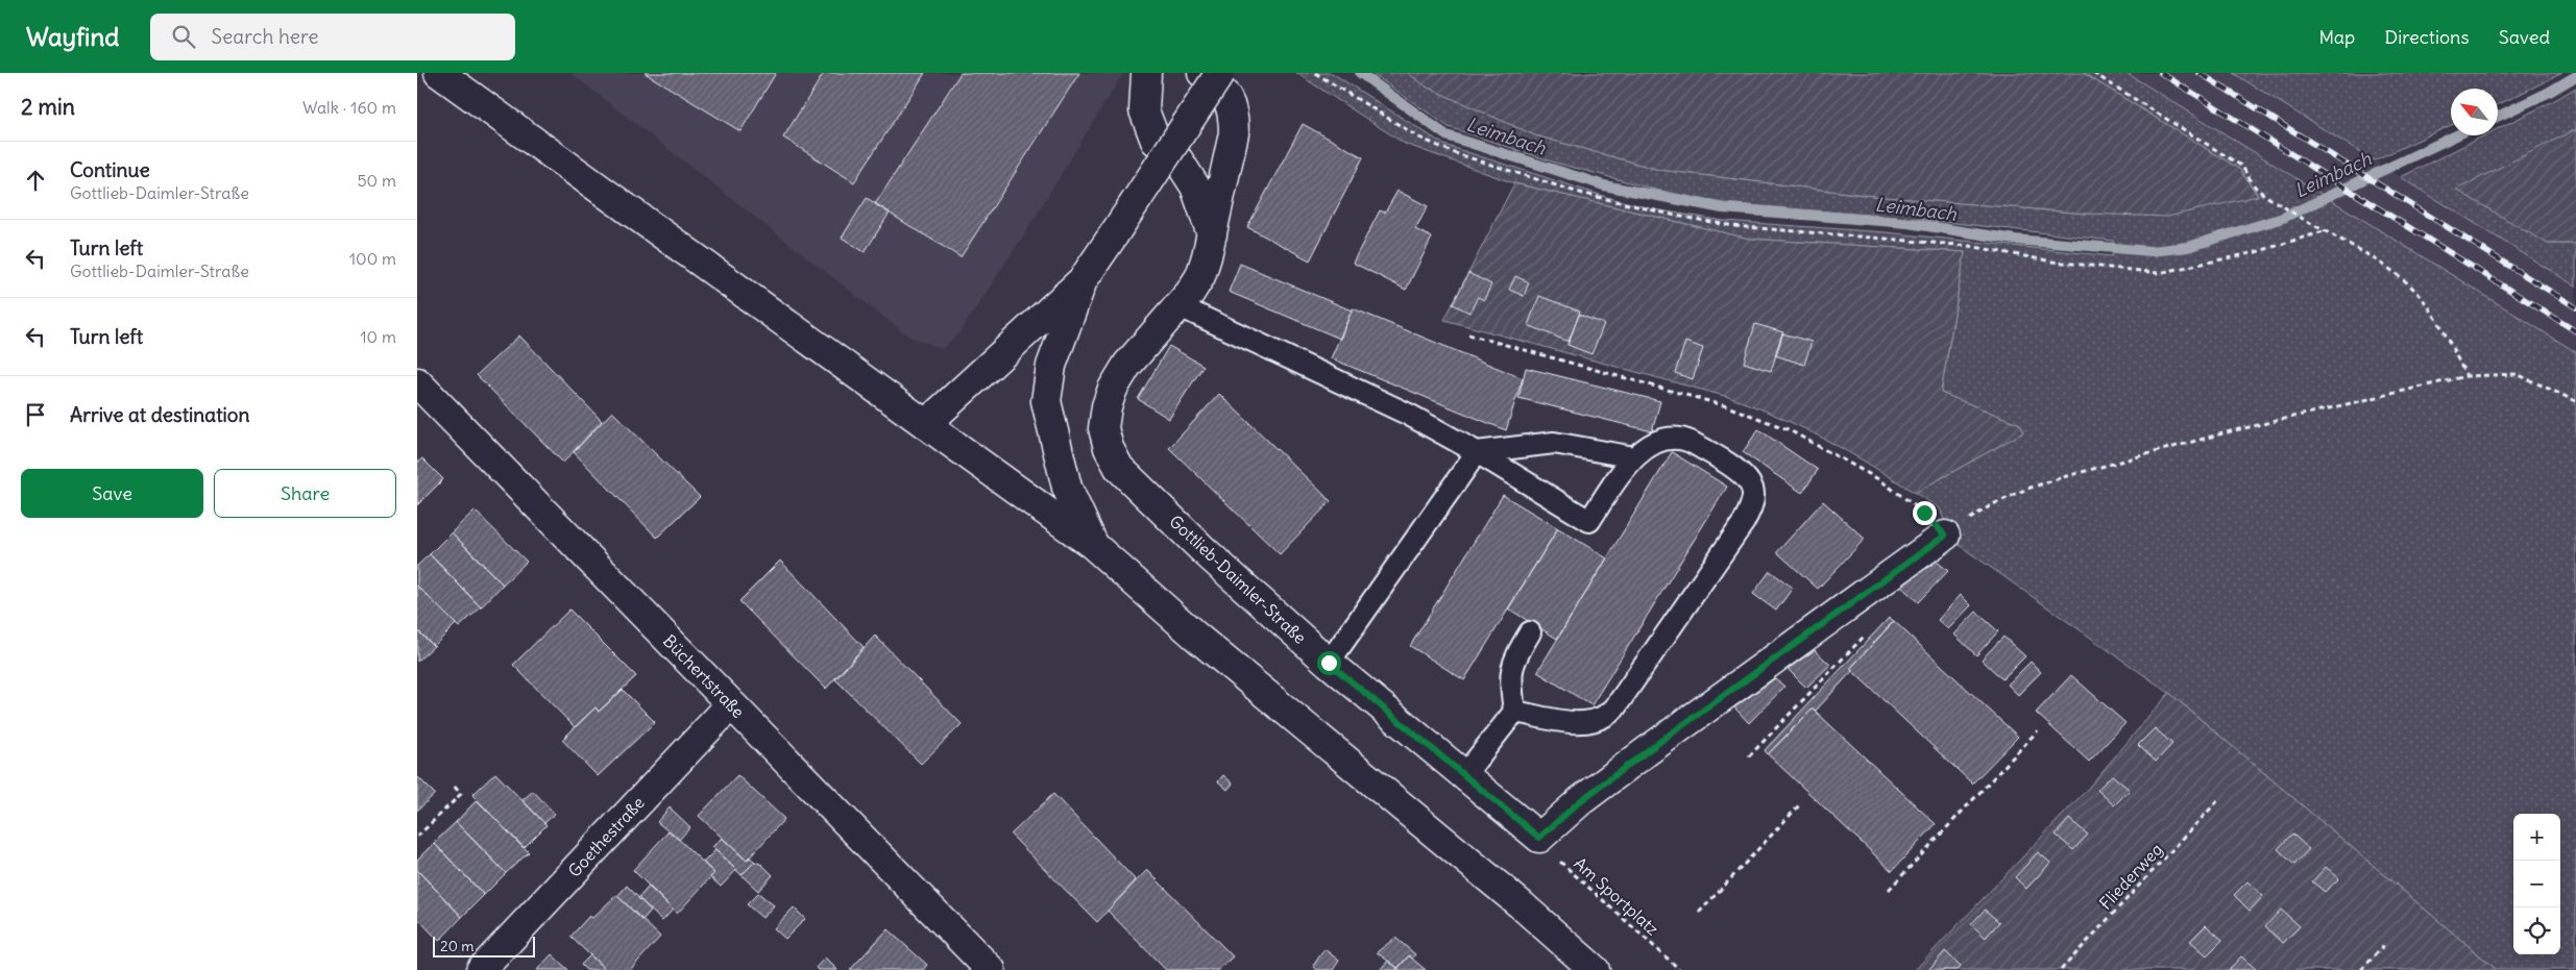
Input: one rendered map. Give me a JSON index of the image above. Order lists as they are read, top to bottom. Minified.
{"streets":{"street":["Gottlieb-Daimler-Straße","Büchertstraße","Goethestraße"],"path":["Fliederweg","Am Sportplatz"]},"crossings":[["Gottlieb-Daimler-Straße","Am Sportplatz"],["Büchertstraße","Goethestraße"]],"water":["Leimbach"],"scale_bar":"20 m","north":"top left","page":{"header":"Wayfind","search":"Search here","nav":["Map","Directions","Saved"],"heading":["2 min","Walk · 160 m"],"list":[["Continue","Gottlieb-Daimler-Straße","50 m"],["Turn left","Gottlieb-Daimler-Straße","100 m"],["Turn left","10 m"],"Arrive at destination"],"buttons":["Save","Share"],"map_buttons":["+","−"],"scale":"20 m"}}
